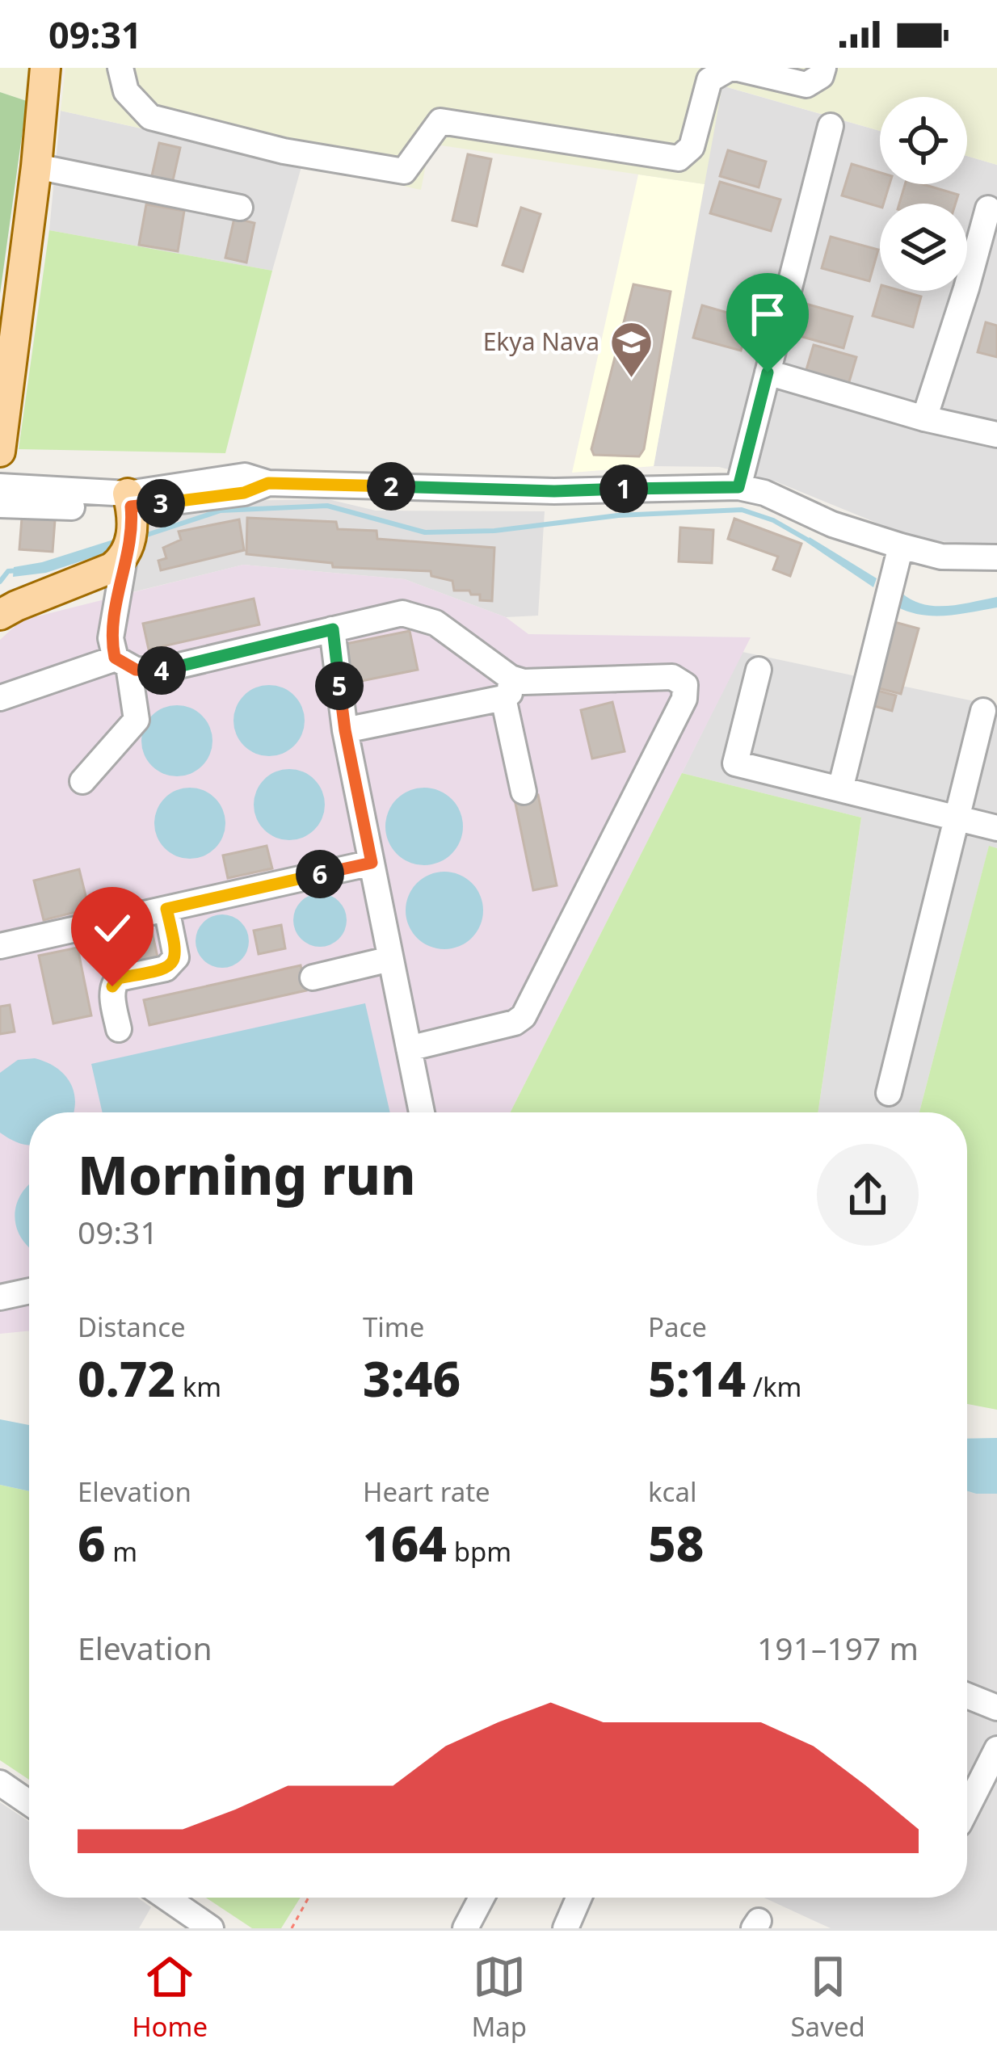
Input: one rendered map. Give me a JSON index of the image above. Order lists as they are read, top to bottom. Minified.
{"places":{"school or university":["Ekya Nava"]},"page":{"status":"09:31","pins":["2","1","3","4","5","6"],"heading":["Morning run","09:31"],"stats":[["Distance","0.72 km"],["Time","3:46"],["Pace","5:14 /km"],["Elevation","6 m"],["Heart rate","164 bpm"],["kcal","58"]],"chart":["Elevation","191–197 m"],"tabs":["Home","Map","Saved"]}}
